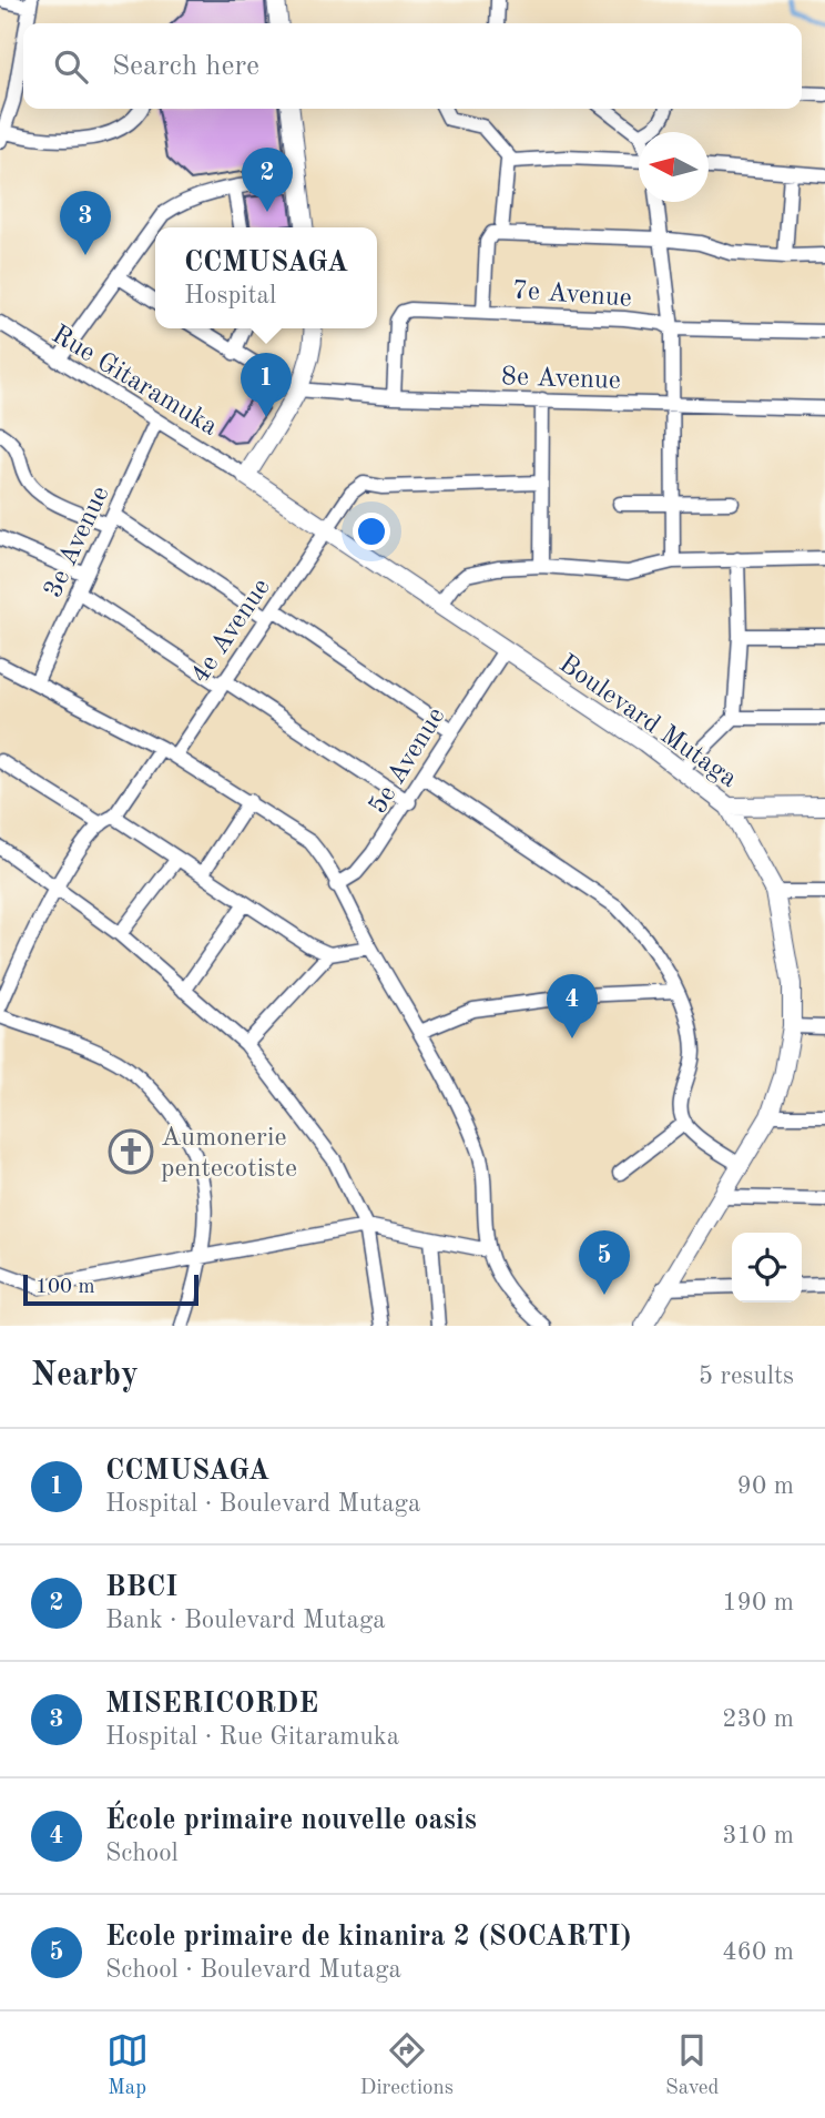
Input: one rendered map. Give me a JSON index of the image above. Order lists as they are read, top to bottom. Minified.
{"streets":{"street":["7e Avenue","8e Avenue","Rue Gitaramuka","3e Avenue","4e Avenue","Boulevard Mutaga","5e Avenue"]},"crossings":[["7e Avenue","8e Avenue"],["Rue Gitaramuka","3e Avenue"],["Rue Gitaramuka","Boulevard Mutaga"],["4e Avenue","Boulevard Mutaga"],["Boulevard Mutaga","5e Avenue"]],"places":{"church":["Aumonerie pentecotiste"]},"scale_bar":"100 m","north":"left","page":{"search":"Search here","pins":["2","3","1","4","5"],"popup":["CCMUSAGA","Hospital"],"scale":"100 m","heading":["Nearby","5 results"],"list":[{"mark":"1","name":"CCMUSAGA","note":"Hospital · Boulevard Mutaga","value":"90 m"},{"mark":"2","name":"BBCI","note":"Bank · Boulevard Mutaga","value":"190 m"},{"mark":"3","name":"MISERICORDE","note":"Hospital · Rue Gitaramuka","value":"230 m"},{"mark":"4","name":"École primaire nouvelle oasis","note":"School","value":"310 m"},{"mark":"5","name":"Ecole primaire de kinanira 2 (SOCARTI)","note":"School · Boulevard Mutaga","value":"460 m"}],"nav":["Map","Directions","Saved"]}}
